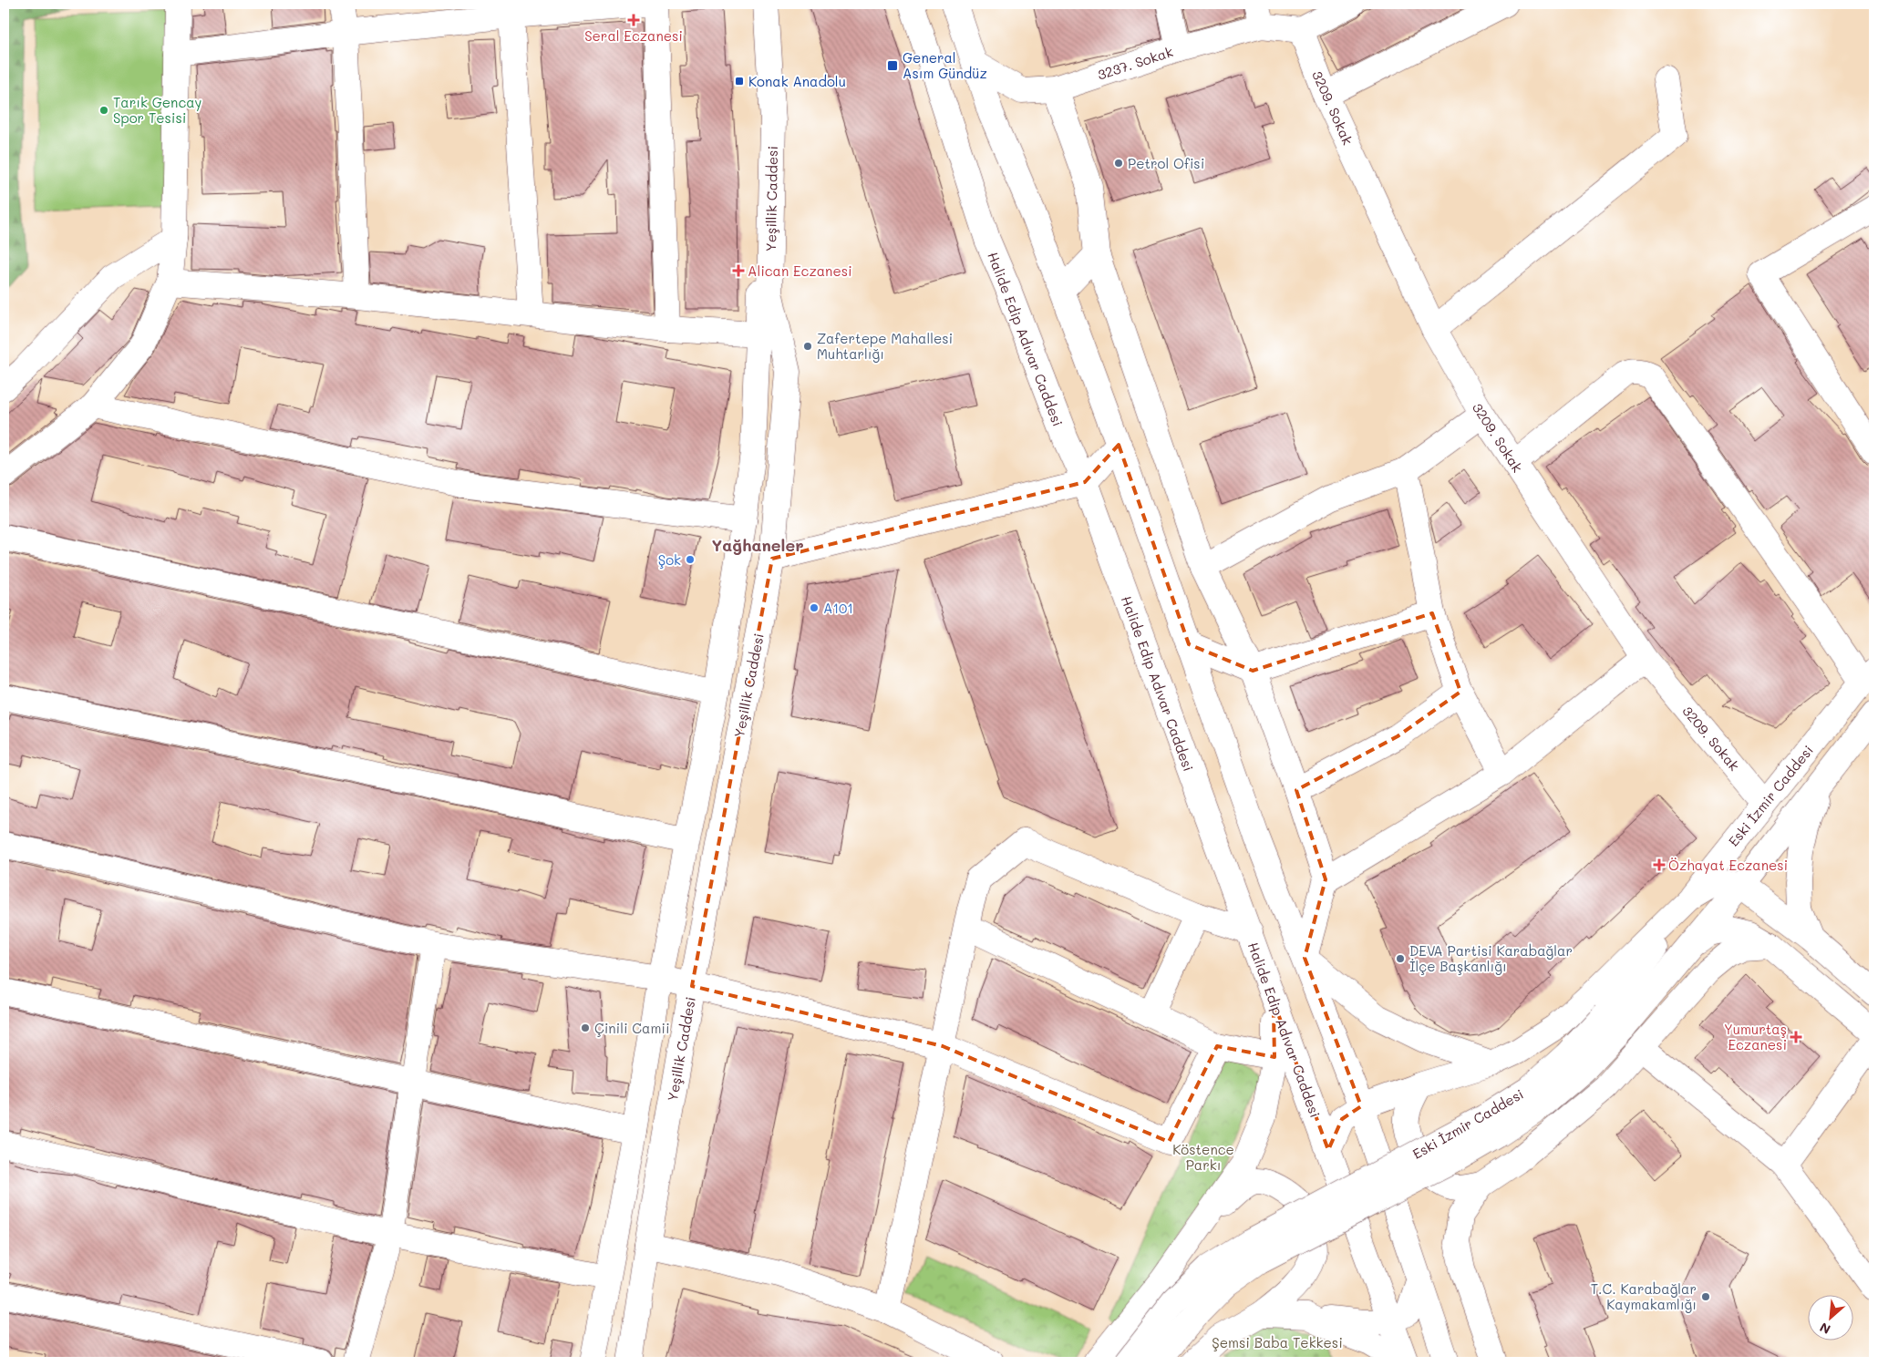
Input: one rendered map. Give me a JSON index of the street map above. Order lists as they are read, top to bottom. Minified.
{"streets":{"street":["3237. Sokak","3209. Sokak","Yeşillik Caddesi","Halide Edip Adıvar Caddesi","Eski İzmir Caddesi"]},"crossings":[["3237. Sokak","3209. Sokak"],["3209. Sokak","Eski İzmir Caddesi"]],"districts":["Yağhaneler"],"parks":["Köstence Parkı","Şemsi Baba Tekkesi"],"places":{"health":["Seral Eczanesi","Alican Eczanesi","Özhayat Eczanesi","Yumurtaş Eczanesi"],"transit":["General Asım Gündüz","Konak Anadolu"],"other":["Tarık Gencay Spor Tesisi","Petrol Ofisi","Zafertepe Mahallesi Muhtarlığı","Şok","A101","DEVA Partisi Karabağlar İlçe Başkanlığı","Çinili Camii","T.C. Karabağlar Kaymakamlığı"]},"north":"bottom left"}
